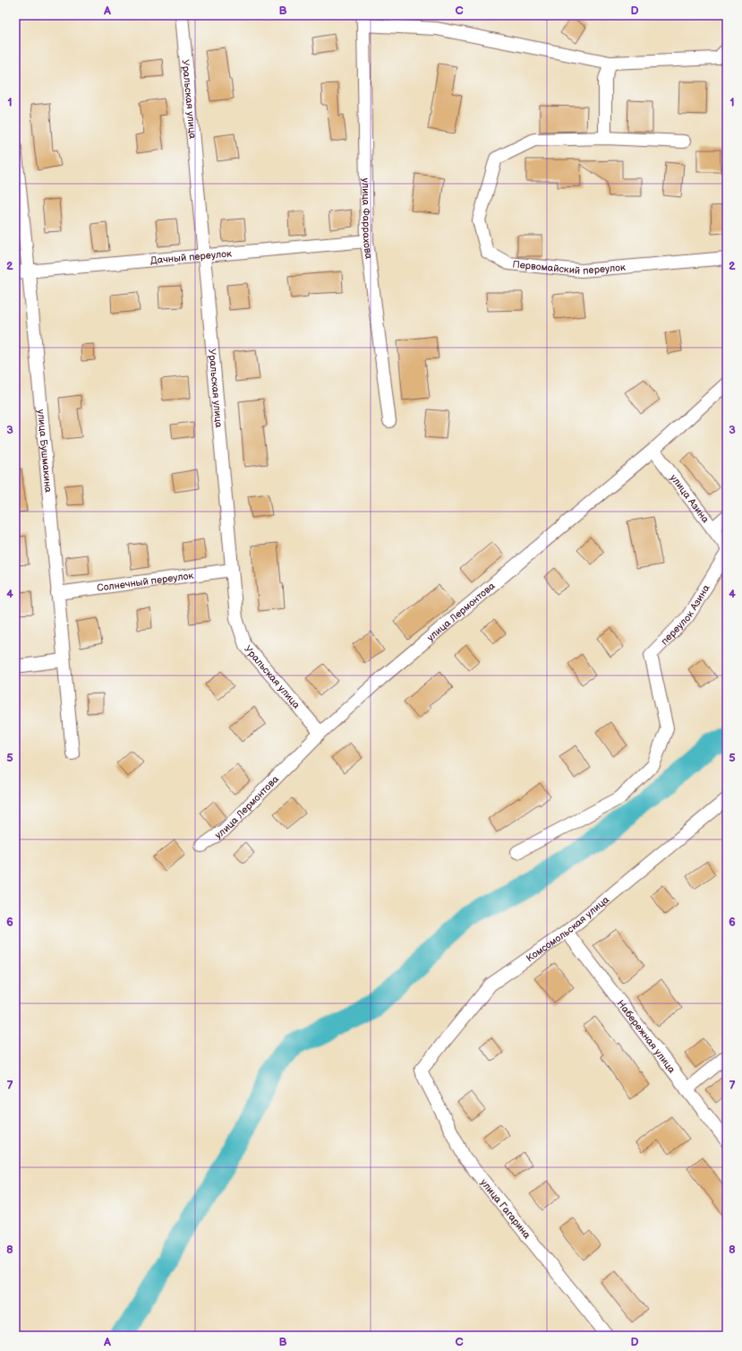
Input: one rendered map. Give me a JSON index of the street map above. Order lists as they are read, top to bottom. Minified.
{"streets":{"street":["Уральская улица","улица Фаррахова","Дачный переулок","Первомайский переулок","улица Бушмакина","улица Азина","Солнечный переулок","улица Лермонтова","переулок Азина","Комсомольская улица","Набережная улица","улица Гагарина"]},"crossings":[["Уральская улица","Дачный переулок"],["Уральская улица","Солнечный переулок"],["Уральская улица","улица Лермонтова"],["улица Фаррахова","Дачный переулок"],["Дачный переулок","улица Бушмакина"],["улица Бушмакина","Солнечный переулок"],["улица Азина","улица Лермонтова"],["Комсомольская улица","Набережная улица"],["Комсомольская улица","улица Гагарина"]],"grid":{"columns":["A","B","C","D"],"rows":["1","2","3","4","5","6","7","8"]}}
